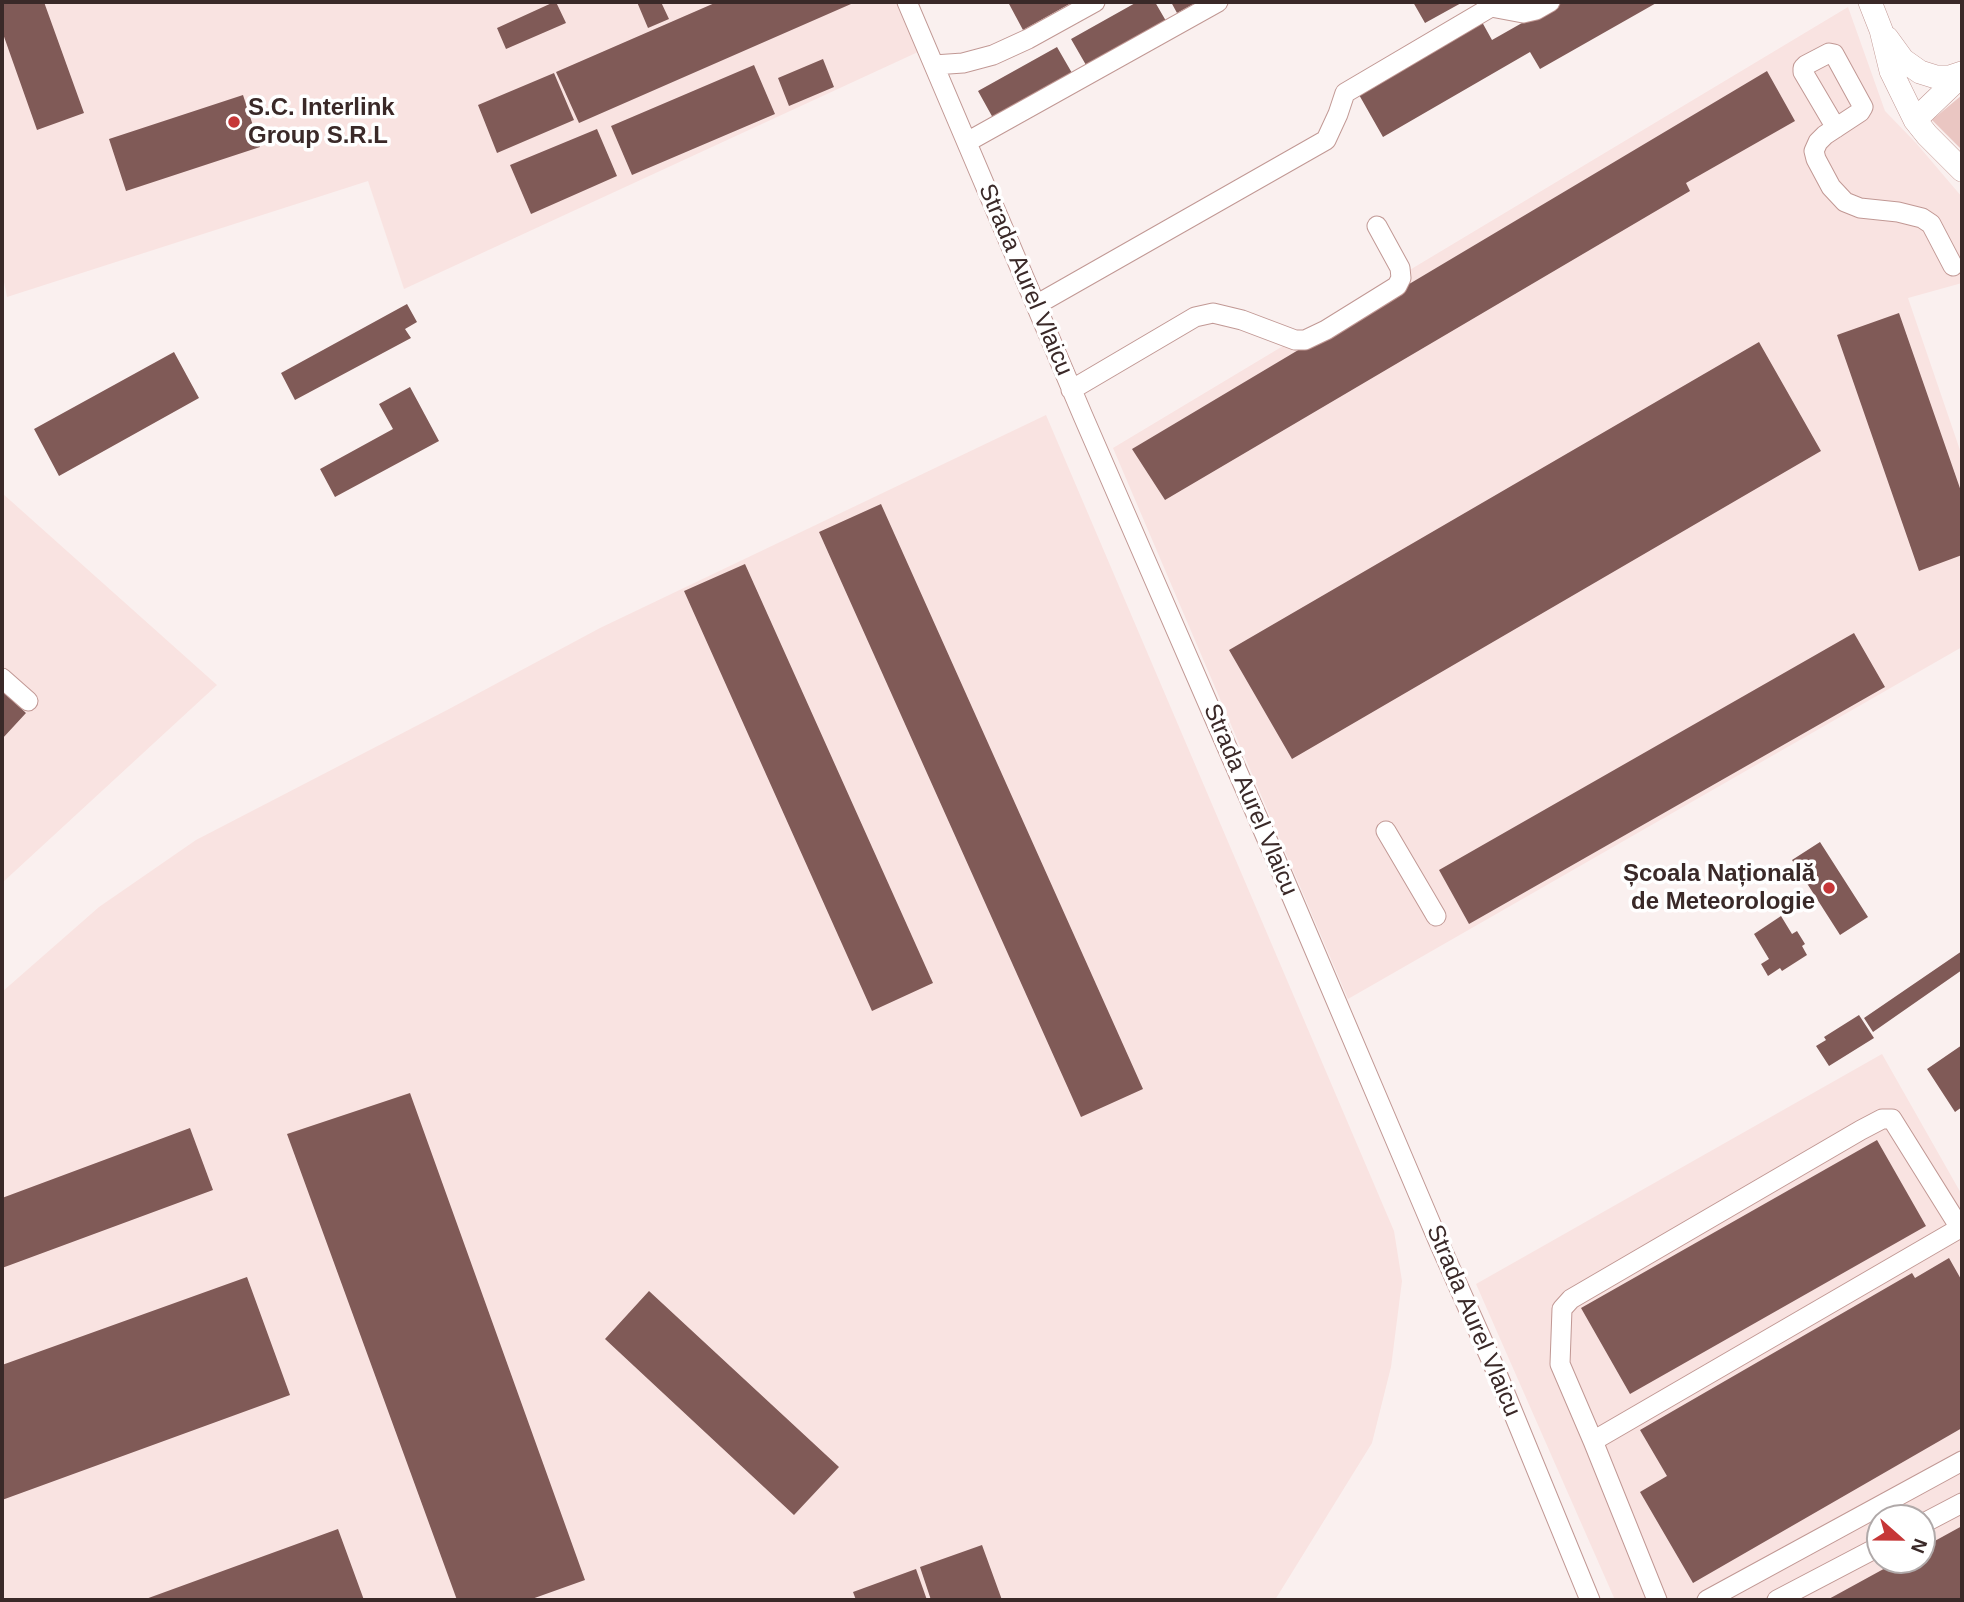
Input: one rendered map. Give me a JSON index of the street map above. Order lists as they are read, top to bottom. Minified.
{"streets":{"street":["Strada Aurel Vlaicu"]},"places":["S.C. Interlink Group S.R.L","Școala Națională de Meteorologie"],"north":"right"}
